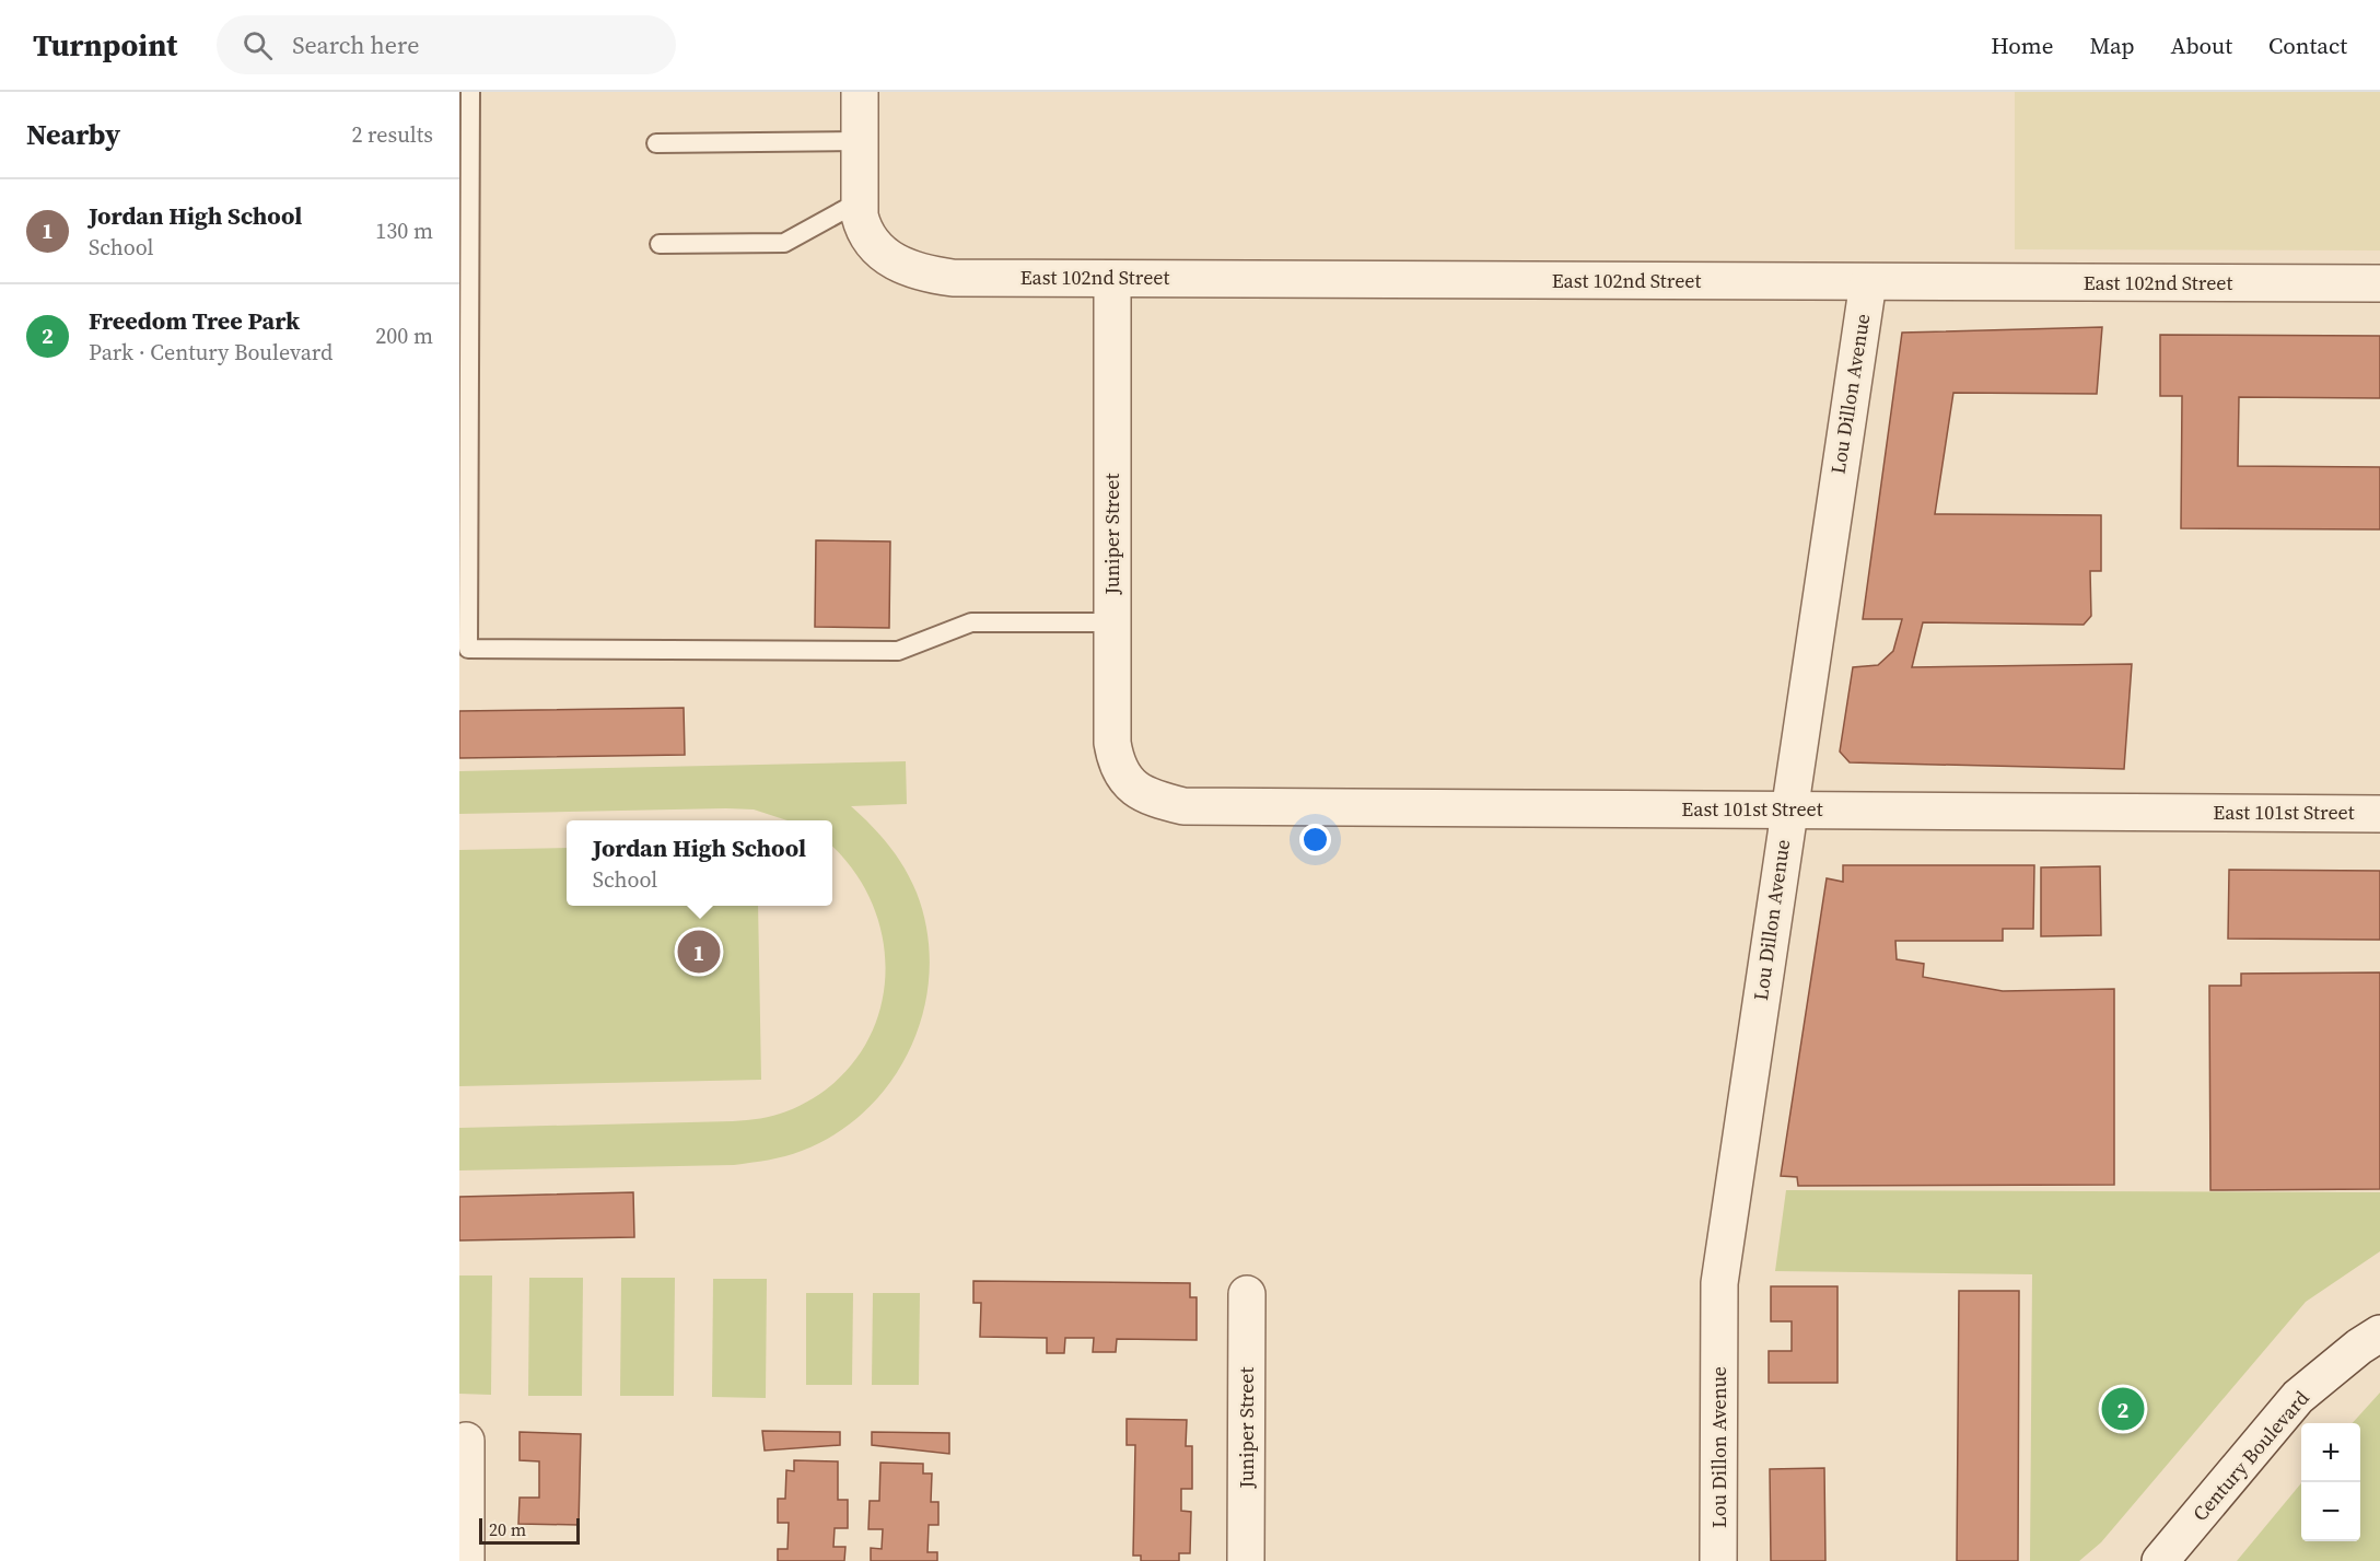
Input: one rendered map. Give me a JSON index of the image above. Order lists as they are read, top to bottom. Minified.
{"streets":{"street":["East 102nd Street","Lou Dillon Avenue","Juniper Street","East 101st Street","Century Boulevard"]},"crossings":[["East 102nd Street","Lou Dillon Avenue"],["East 102nd Street","Juniper Street"],["Lou Dillon Avenue","East 101st Street"],["Juniper Street","East 101st Street"]],"scale_bar":"20 m","page":{"header":"Turnpoint","search":"Search here","nav":["Home","Map","About","Contact"],"heading":["Nearby","2 results"],"list":[{"mark":"1","name":"Jordan High School","note":"School","value":"130 m"},{"mark":"2","name":"Freedom Tree Park","note":"Park · Century Boulevard","value":"200 m"}],"popup":["Jordan High School","School"],"pins":["1","2"],"map_buttons":["+","−"],"scale":"20 m"}}
